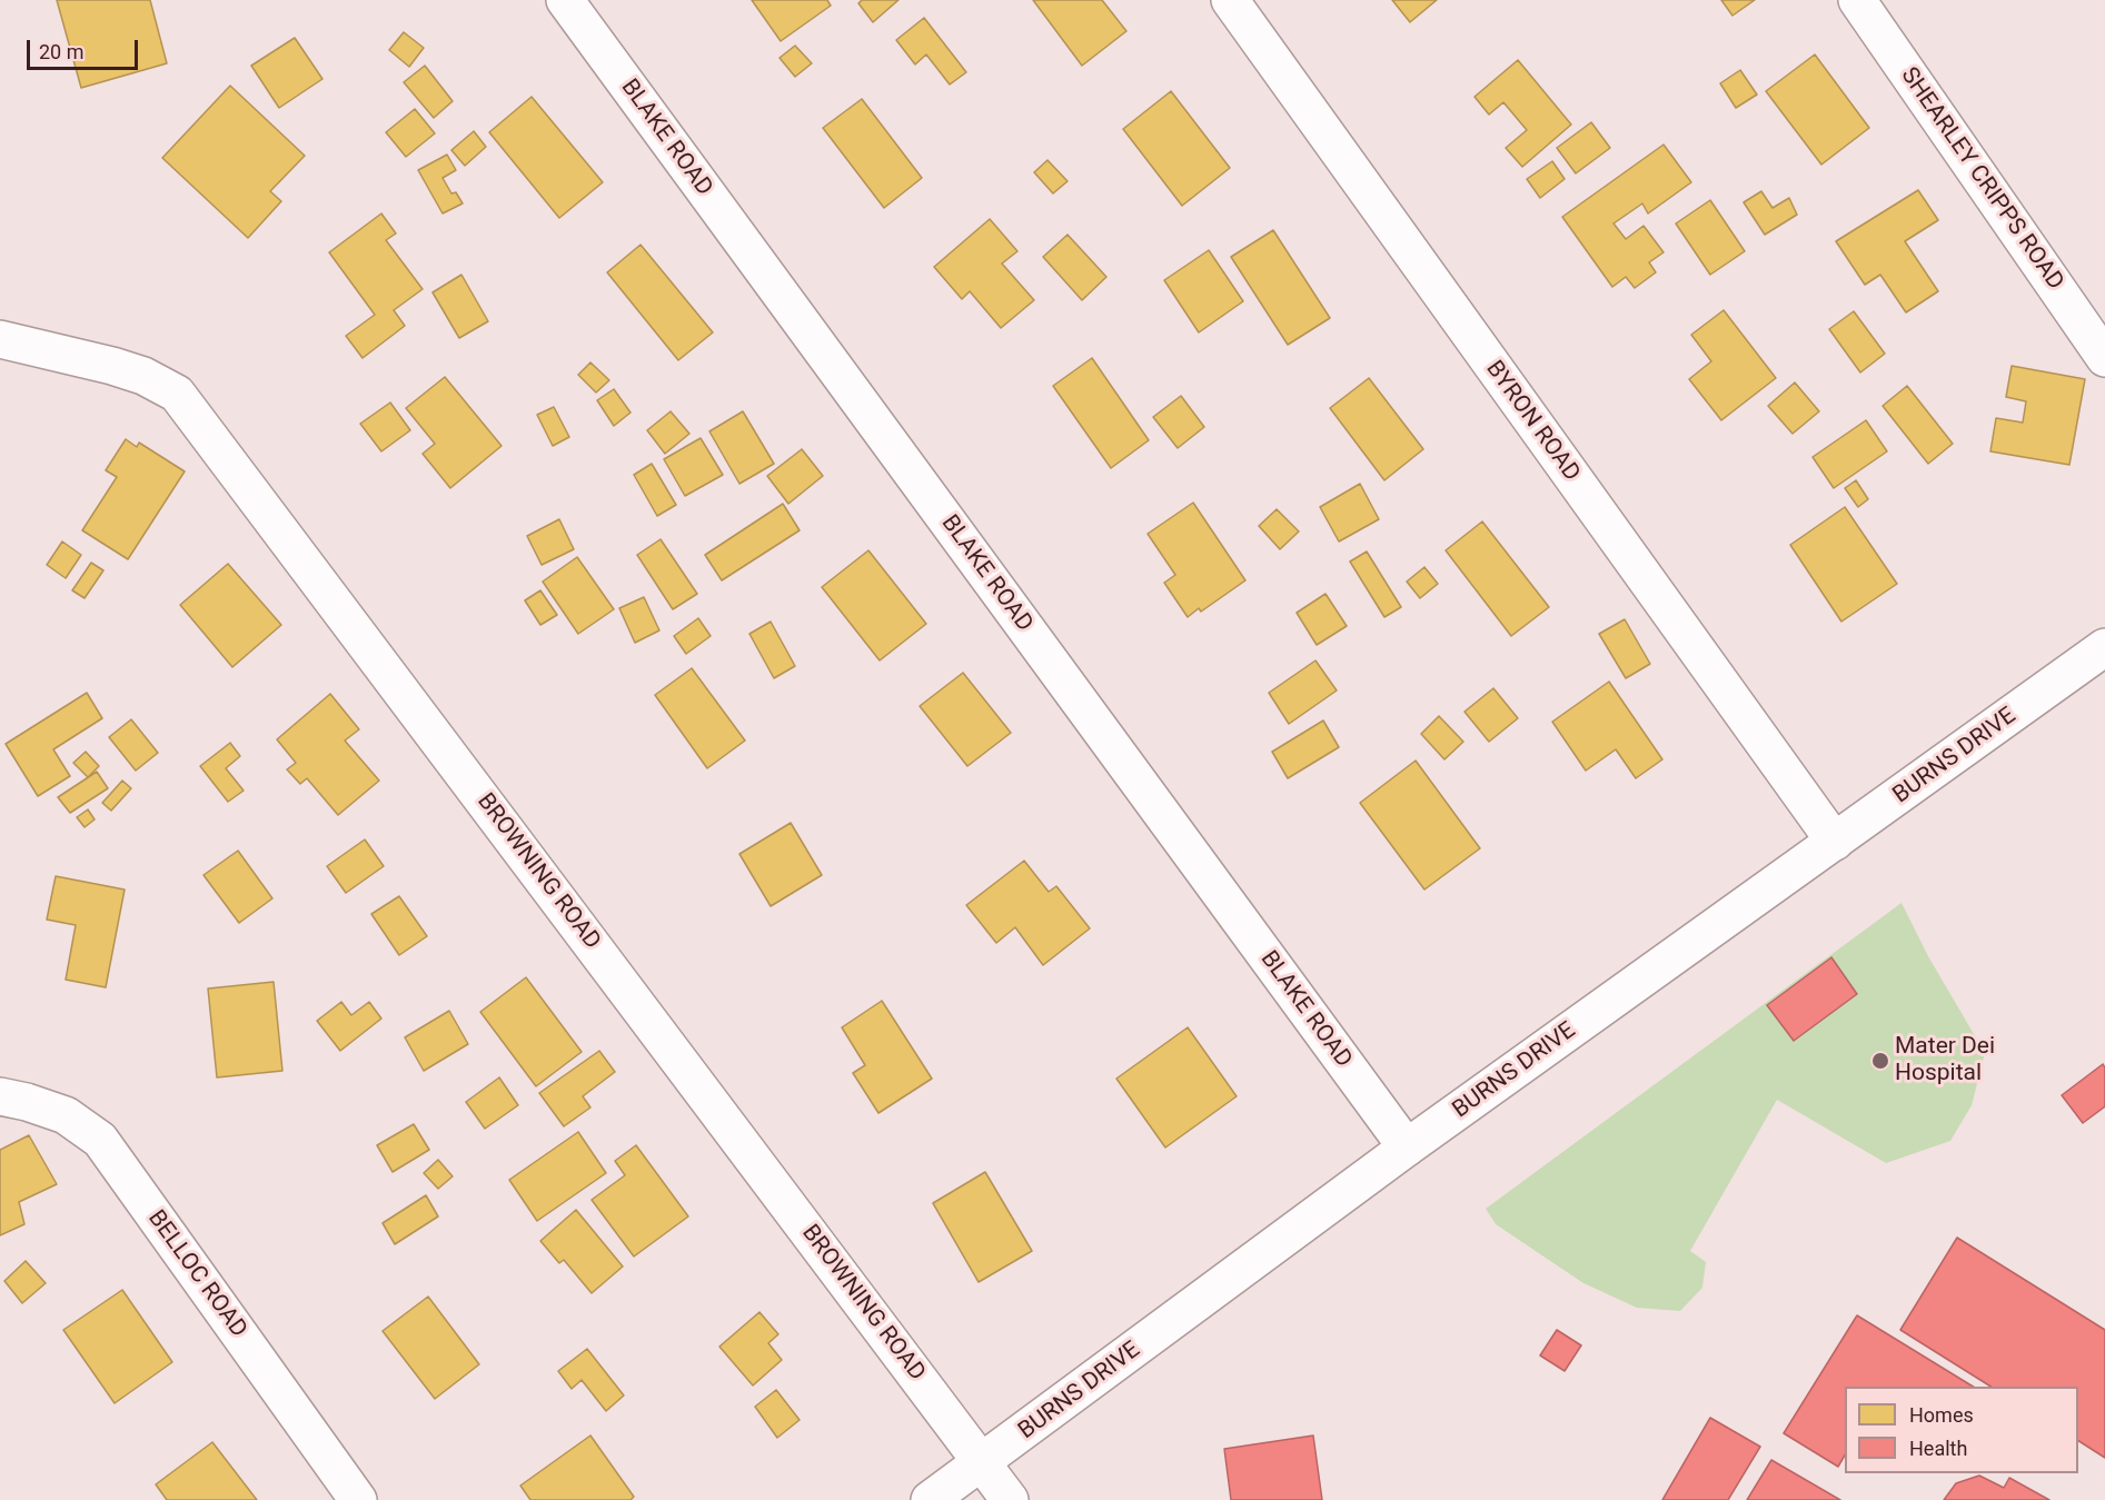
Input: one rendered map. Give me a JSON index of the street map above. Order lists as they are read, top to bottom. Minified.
{"streets":{"street":["BLAKE ROAD","SHEARLEY CRIPPS ROAD","BYRON ROAD","BURNS DRIVE","BROWNING ROAD","BELLOC ROAD"]},"crossings":[["BLAKE ROAD","BURNS DRIVE"],["BYRON ROAD","BURNS DRIVE"],["BURNS DRIVE","BROWNING ROAD"]],"places":["Mater Dei Hospital"],"legend":["Homes","Health"],"scale_bar":"20 m"}
